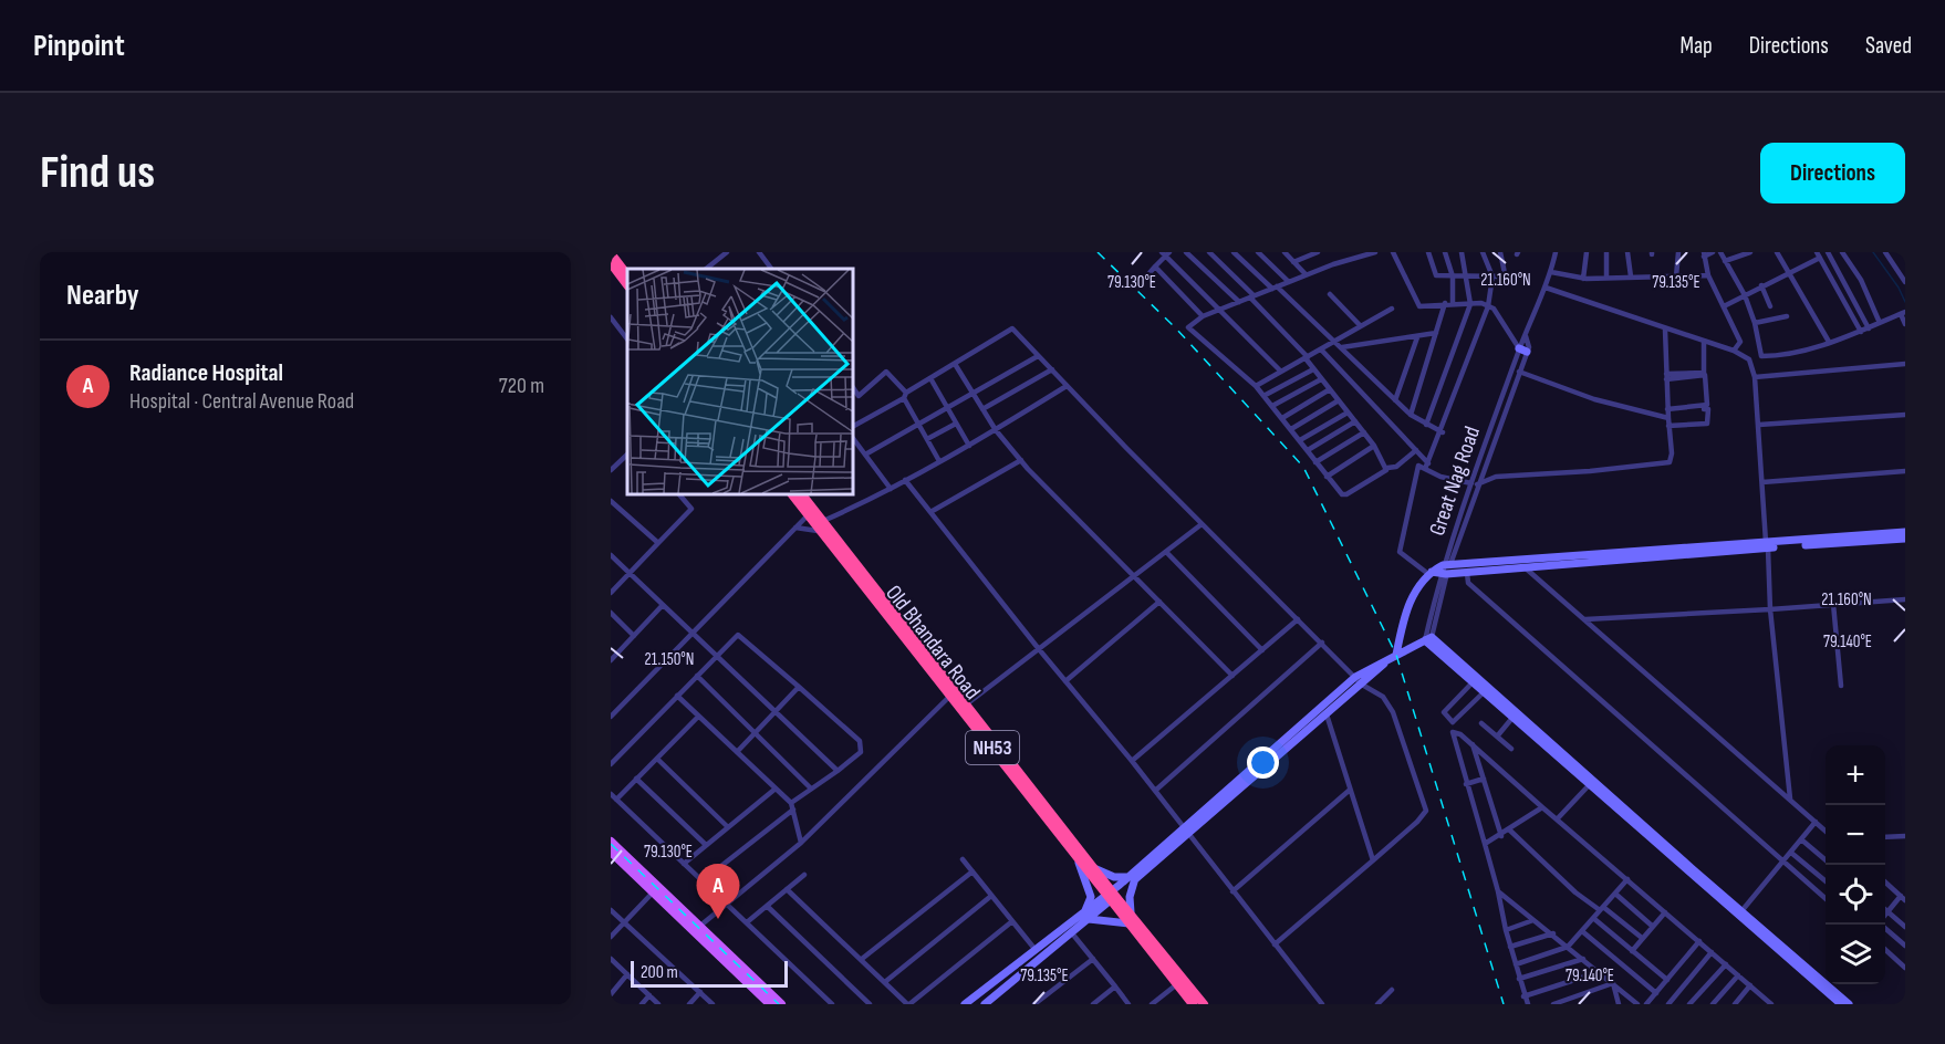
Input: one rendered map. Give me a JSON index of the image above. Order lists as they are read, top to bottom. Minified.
{"streets":{"highway":["Old Bhandara Road","NH53"],"street":["Great Nag Road"]},"crossings":[["Old Bhandara Road","NH53"]],"scale_bar":"200 m","page":{"header":"Pinpoint","nav":["Map","Directions","Saved"],"buttons":"Directions","title":"Find us","heading":"Nearby","list":[{"mark":"A","name":"Radiance Hospital","note":"Hospital · Central Avenue Road","value":"720 m"}],"map_buttons":["+","−"],"pins":"A","scale":"200 m"},"coordinates":["21.160°N","79.130°E","79.135°E","79.140°E","21.150°N"]}
